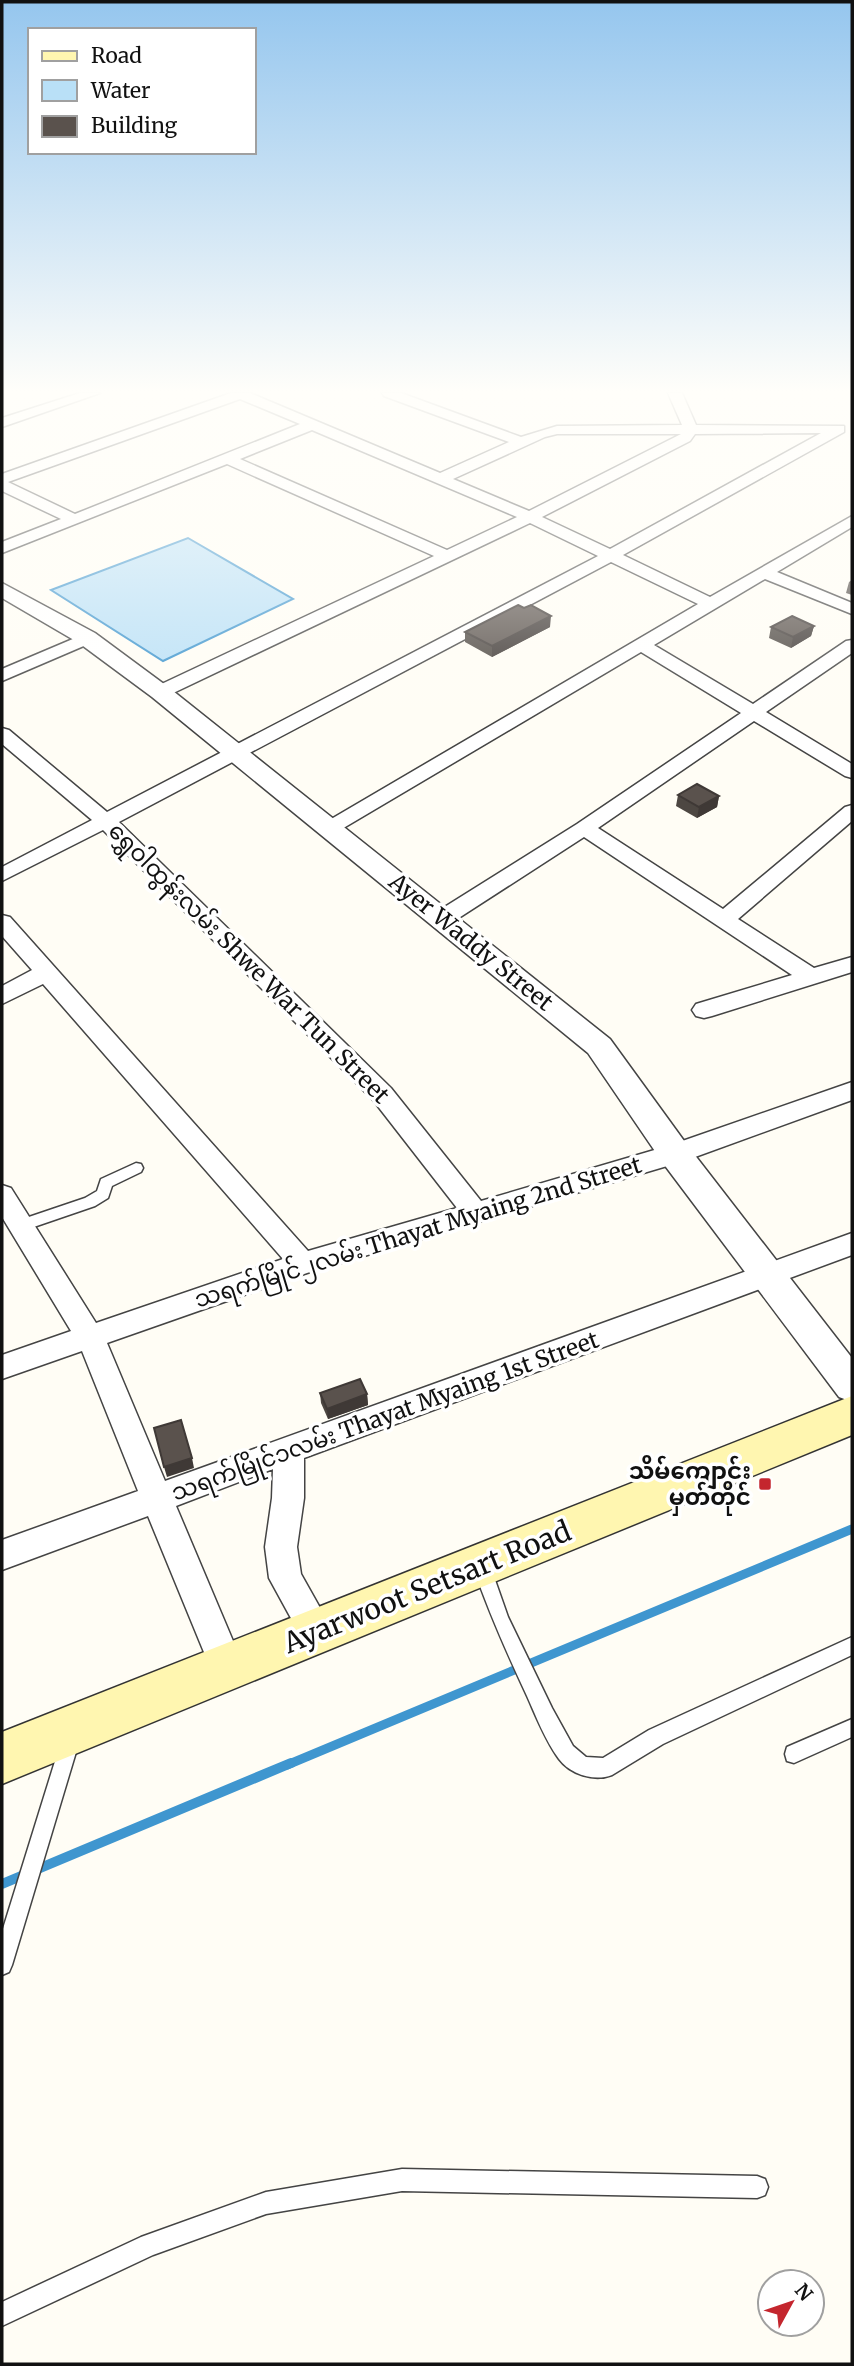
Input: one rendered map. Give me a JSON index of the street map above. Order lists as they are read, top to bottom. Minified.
{"streets":{"main road":["Ayarwoot Setsart Road"],"street":["Ayer Waddy Street","ရွှေဝါထွန်းလမ်း Shwe War Tun Street","သရက်မြိုင်၂လမ်း Thayat Myaing 2nd Street","သရက်မြိုင်၁လမ်း Thayat Myaing 1st Street"]},"crossings":[["Ayer Waddy Street","သရက်မြိုင်၂လမ်း Thayat Myaing 2nd Street"],["Ayer Waddy Street","သရက်မြိုင်၁လမ်း Thayat Myaing 1st Street"],["ရွှေဝါထွန်းလမ်း Shwe War Tun Street","သရက်မြိုင်၂လမ်း Thayat Myaing 2nd Street"]],"places":{"transit":["သိမ်ကျောင်း မှတ်တိုင်"]},"legend":["Road","Water","Building"],"north":"top right"}
